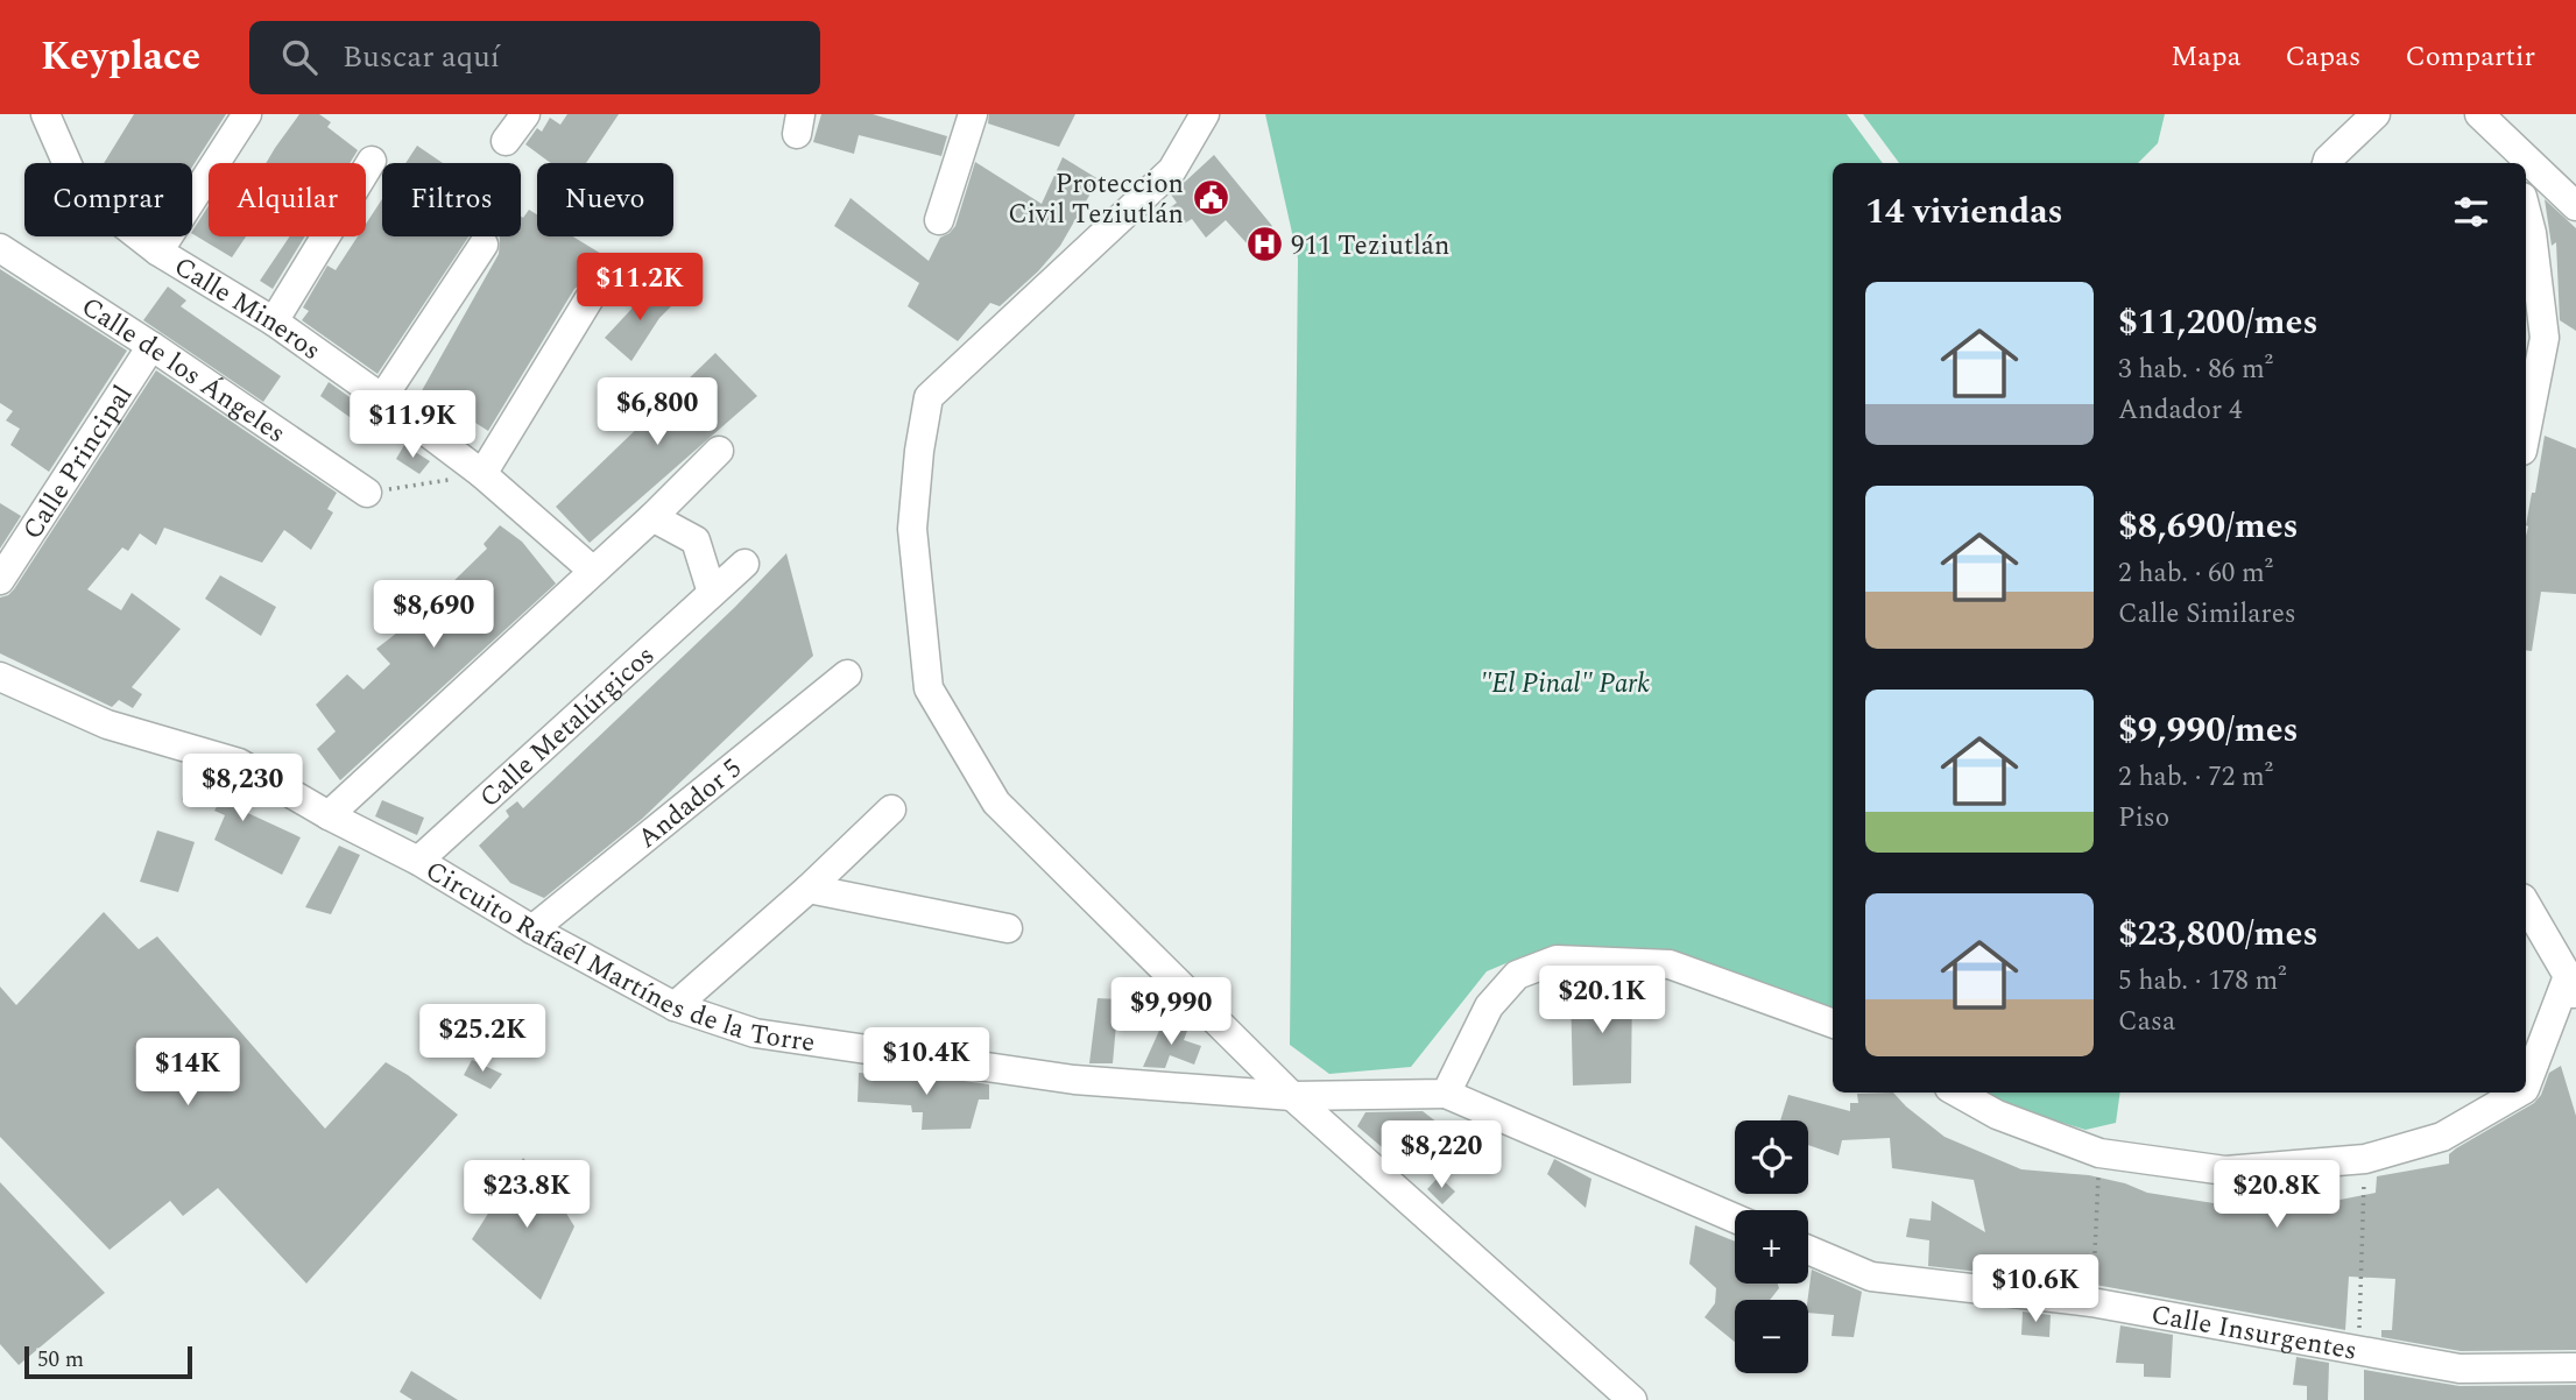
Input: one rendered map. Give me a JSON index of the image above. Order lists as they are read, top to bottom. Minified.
{"streets":{"street":["Calle Mineros","Calle de los Ángeles","Calle Principal","Calle Metalúrgicos","Andador 5","Circuito Rafaél Martínes de la Torre","Calle Insurgentes"]},"crossings":[["Calle de los Ángeles","Calle Principal"],["Calle Metalúrgicos","Circuito Rafaél Martínes de la Torre"],["Andador 5","Circuito Rafaél Martínes de la Torre"]],"parks":["\"El Pinal\" Park"],"places":{"public building":["Proteccion Civil Teziutlán"],"hospital":["911 Teziutlán"]},"scale_bar":"50 m","page":{"header":"Keyplace","search":"Buscar aquí","nav":["Mapa","Capas","Compartir"],"chip":["Comprar","Alquilar","Filtros","Nuevo"],"heading":"14 viviendas","price":["$11.2K","$6,800","$11.9K","$8,690","$8,230","$20.1K","$9,990","$25.2K","$10.4K","$14K","$8,220","$23.8K","$20.8K","$10.6K"],"list":[{"name":"$11,200/mes","note":"3 hab. · 86 m² · Andador 4"},{"name":"$8,690/mes","note":"2 hab. · 60 m² · Calle Similares"},{"name":"$9,990/mes","note":"2 hab. · 72 m² · Piso"},{"name":"$23,800/mes","note":"5 hab. · 178 m² · Casa"}],"map_buttons":["+","−"],"scale":"50 m"}}
